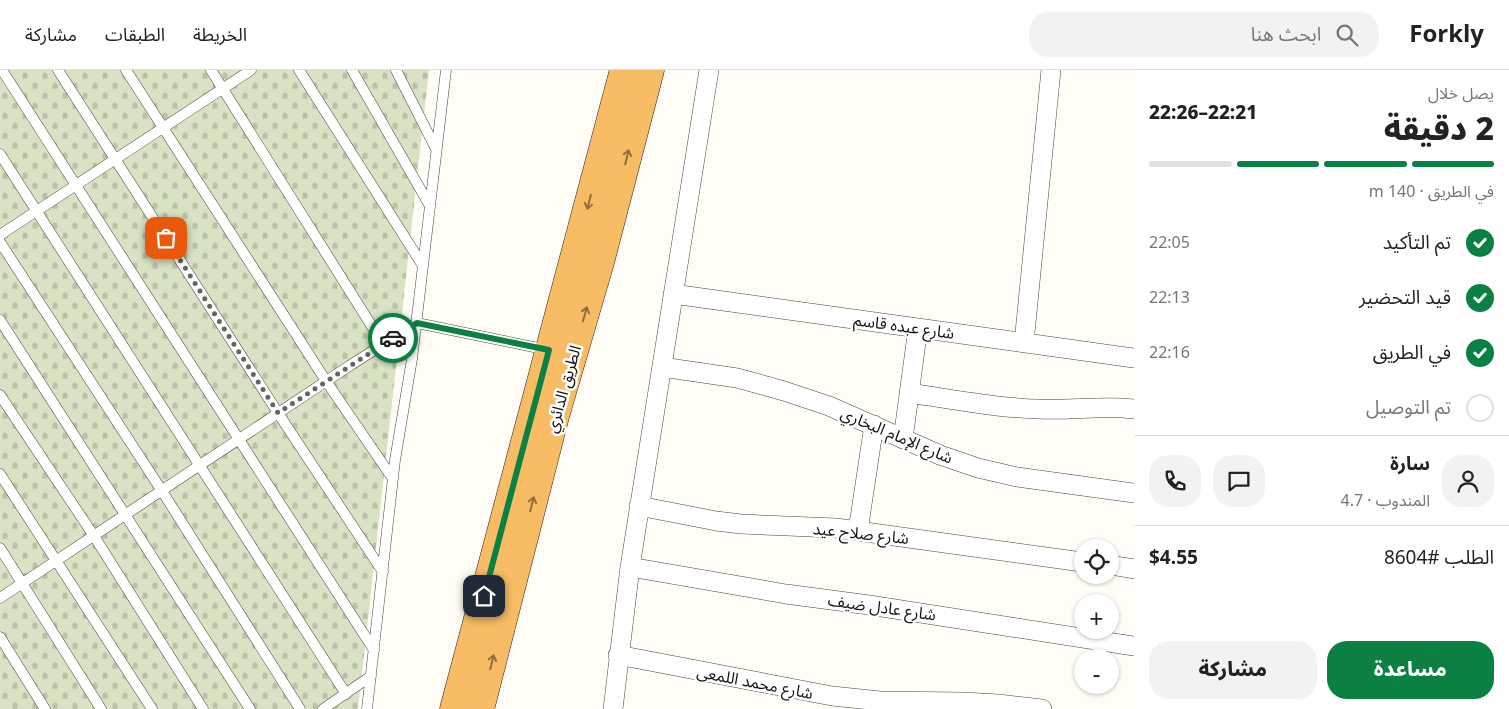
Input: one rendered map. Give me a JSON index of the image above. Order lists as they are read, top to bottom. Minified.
{"streets":{"highway":["الطريق الدائري"],"street":["شارع عبده قاسم","شارع الإمام البخاري","شارع صلاح عيد","شارع عادل ضيف","شارع محمد اللمعى"]},"page":{"header":"Forkly","search":"ابحث هنا","nav":["الخريطة","الطبقات","مشاركة"],"heading":["2 دقيقة","يصل خلال","22:21–22:26"],"panel":["سارة","المندوب · 4.7","الطلب #8604","$4.55"],"bar":"في الطريق · 140 m","list":[["تم التأكيد","22:05"],["قيد التحضير","22:13"],["في الطريق","22:16"],"تم التوصيل"],"map_buttons":["+","−"],"buttons":["مساعدة","مشاركة"]}}
